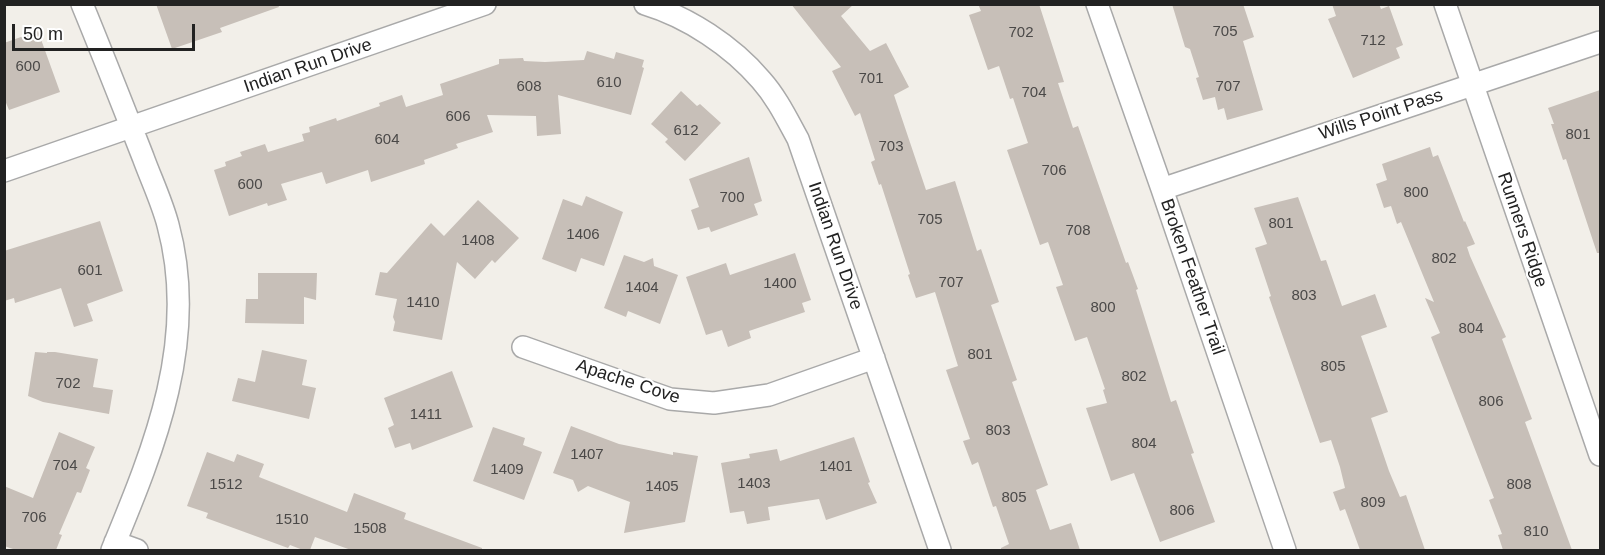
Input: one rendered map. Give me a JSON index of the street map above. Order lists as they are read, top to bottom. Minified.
{"streets":{"street":["Indian Run Drive","Wills Point Pass","Runners Ridge","Broken Feather Trail","Apache Cove"]},"crossings":[["Indian Run Drive","Apache Cove"],["Wills Point Pass","Runners Ridge"],["Wills Point Pass","Broken Feather Trail"]],"house_numbers":["705","702","712","600","701","610","608","707","704","606","612","801","604","703","706","600","800","700","705","801","708","1406","1408","802","601","707","1400","1404","803","1410","800","804","801","805","802","702","806","1411","803","804","1407","704","1401","1409","1403","1512","808","1405","805","809","806","706","1510","1508","810"],"scale_bar":"50 m"}
